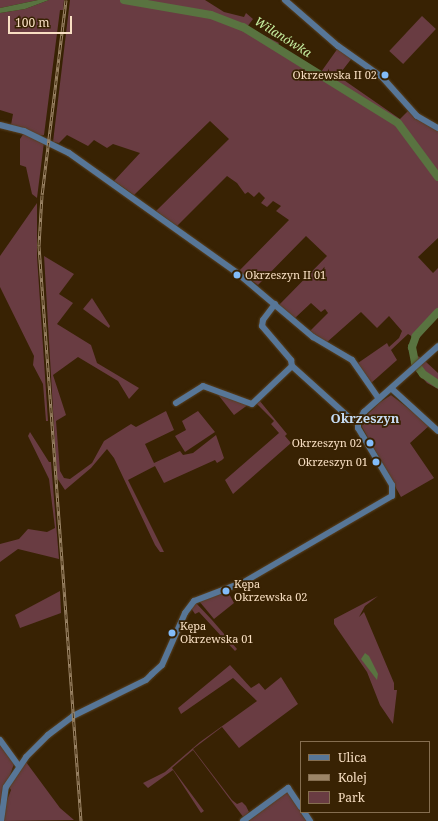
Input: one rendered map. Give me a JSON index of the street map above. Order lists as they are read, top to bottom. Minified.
{"districts":["Okrzeszyn"],"water":["Wilanówka"],"places":["Okrzewska II 02","Okrzeszyn II 01","Okrzeszyn 02","Okrzeszyn 01","Kępa Okrzewska 02","Kępa Okrzewska 01"],"legend":["Ulica","Kolej","Park"],"scale_bar":"100 m"}
